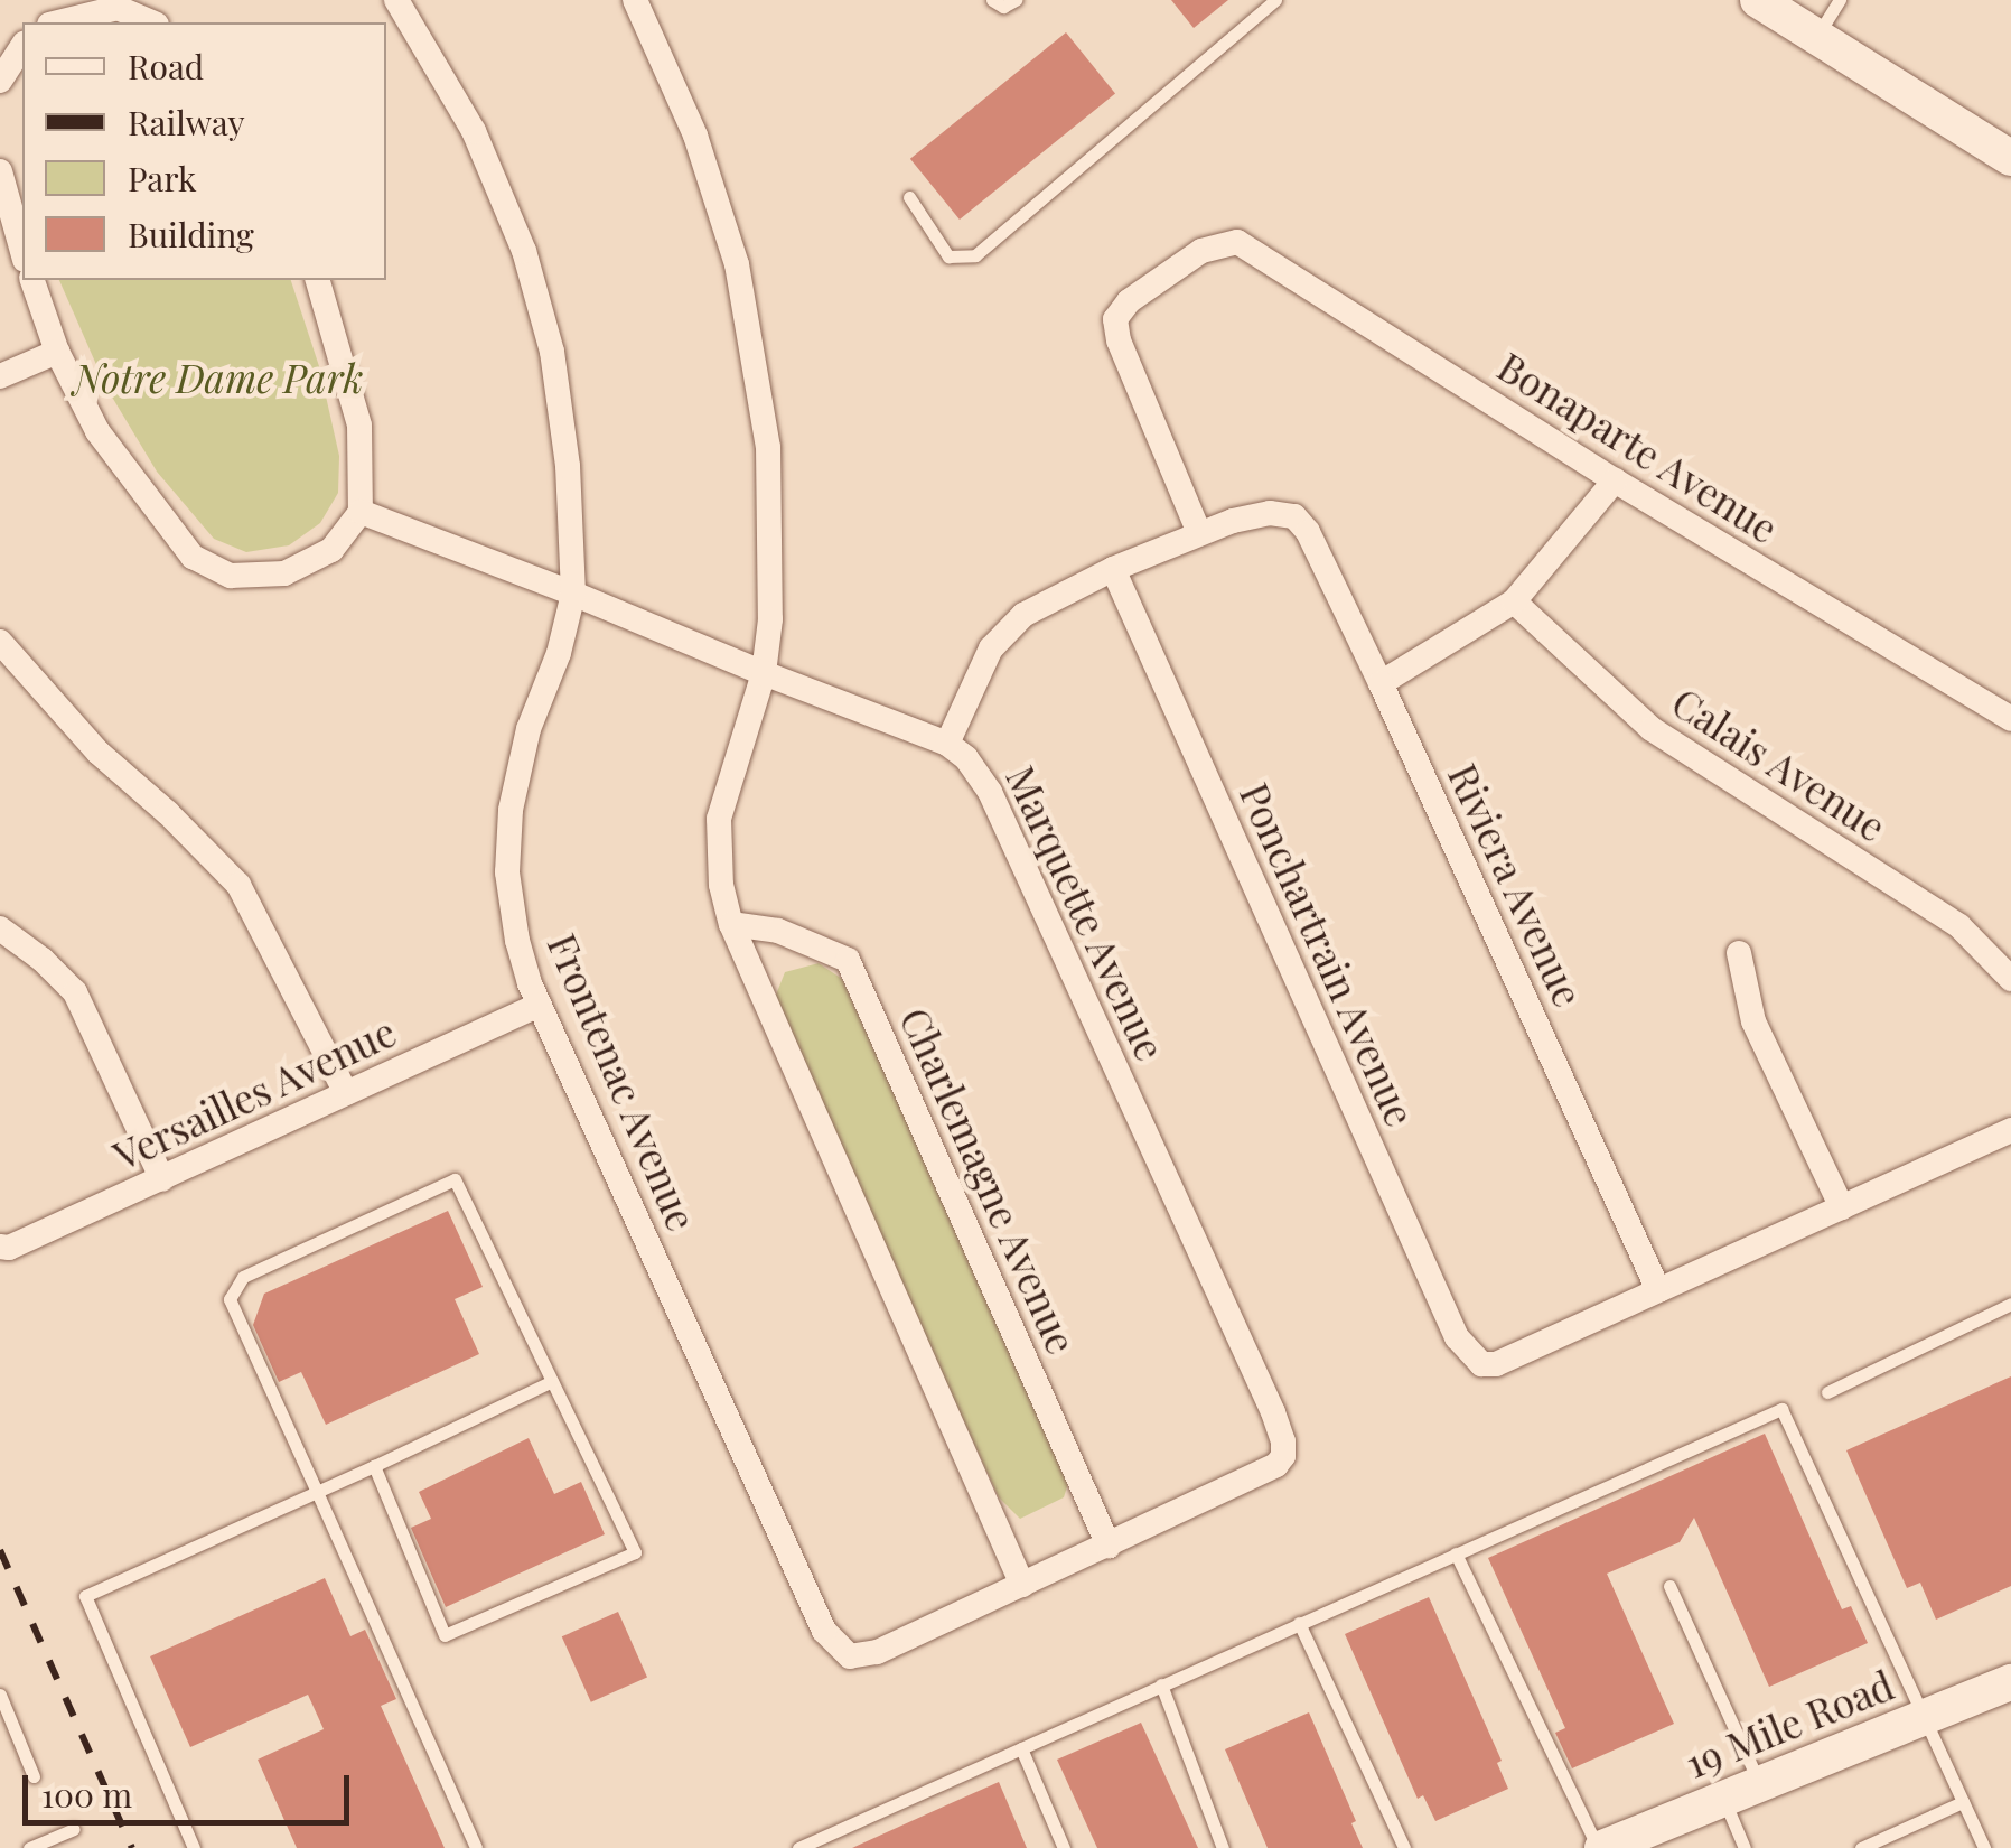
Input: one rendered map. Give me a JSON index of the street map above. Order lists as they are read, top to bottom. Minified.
{"streets":{"street":["Bonaparte Avenue","Calais Avenue","Riviera Avenue","Marquette Avenue","Ponchartrain Avenue","Frontenac Avenue","Versailles Avenue","Charlemagne Avenue","19 Mile Road"]},"crossings":[["Bonaparte Avenue","Riviera Avenue"],["Riviera Avenue","Ponchartrain Avenue"],["Marquette Avenue","Frontenac Avenue"],["Marquette Avenue","Charlemagne Avenue"],["Frontenac Avenue","Versailles Avenue"]],"parks":["Notre Dame Park"],"legend":["Road","Railway","Park","Building"],"scale_bar":"100 m"}
